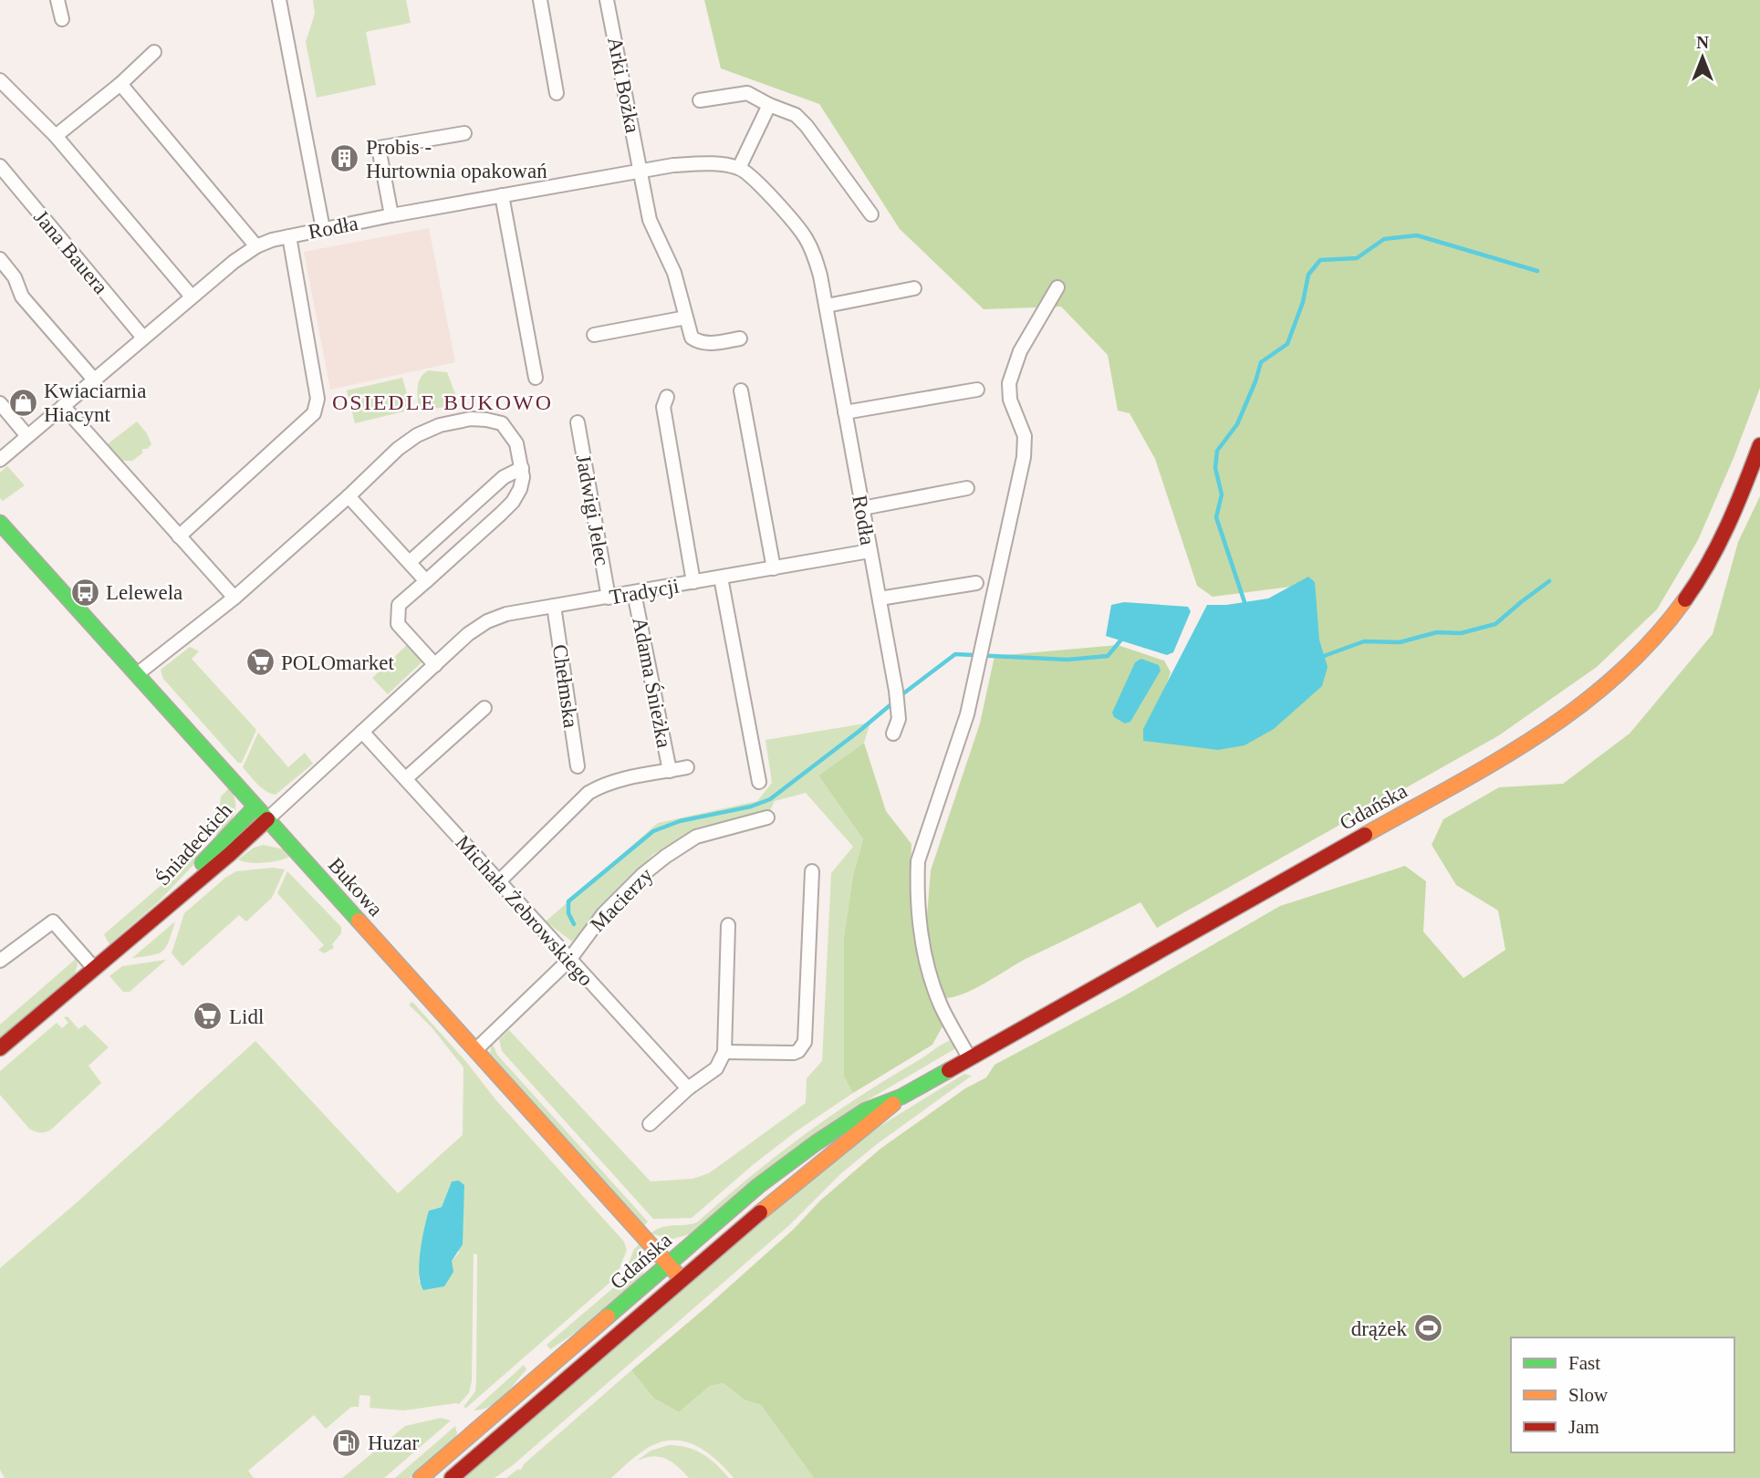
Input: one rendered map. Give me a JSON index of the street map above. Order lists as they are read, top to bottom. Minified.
{"streets":{"main road":["Gdańska","Śniadeckich","Bukowa"],"street":["Arki Bożka","Rodła","Jana Bauera","Jadwigi Jelec","Tradycji","Adama Śnieżka","Chełmska","Macierzy","Michała Żebrowskiego"]},"crossings":[["Arki Bożka","Rodła"],["Rodła","Jana Bauera"],["Rodła","Tradycji"],["Jadwigi Jelec","Tradycji"],["Tradycji","Adama Śnieżka"],["Tradycji","Chełmska"],["Tradycji","Śniadeckich"],["Tradycji","Bukowa"],["Tradycji","Michała Żebrowskiego"],["Gdańska","Bukowa"],["Śniadeckich","Bukowa"],["Bukowa","Macierzy"],["Macierzy","Michała Żebrowskiego"]],"districts":["OSIEDLE BUKOWO"],"places":{"building":["Probis - Hurtownia opakowań"],"shop":["Kwiaciarnia Hiacynt"],"bus stop":["Lelewela"],"supermarket":["POLOmarket","Lidl"],"sports":["drążek"],"fuel station":["Huzar"]},"legend":["Fast","Slow","Jam"],"north":"top"}
